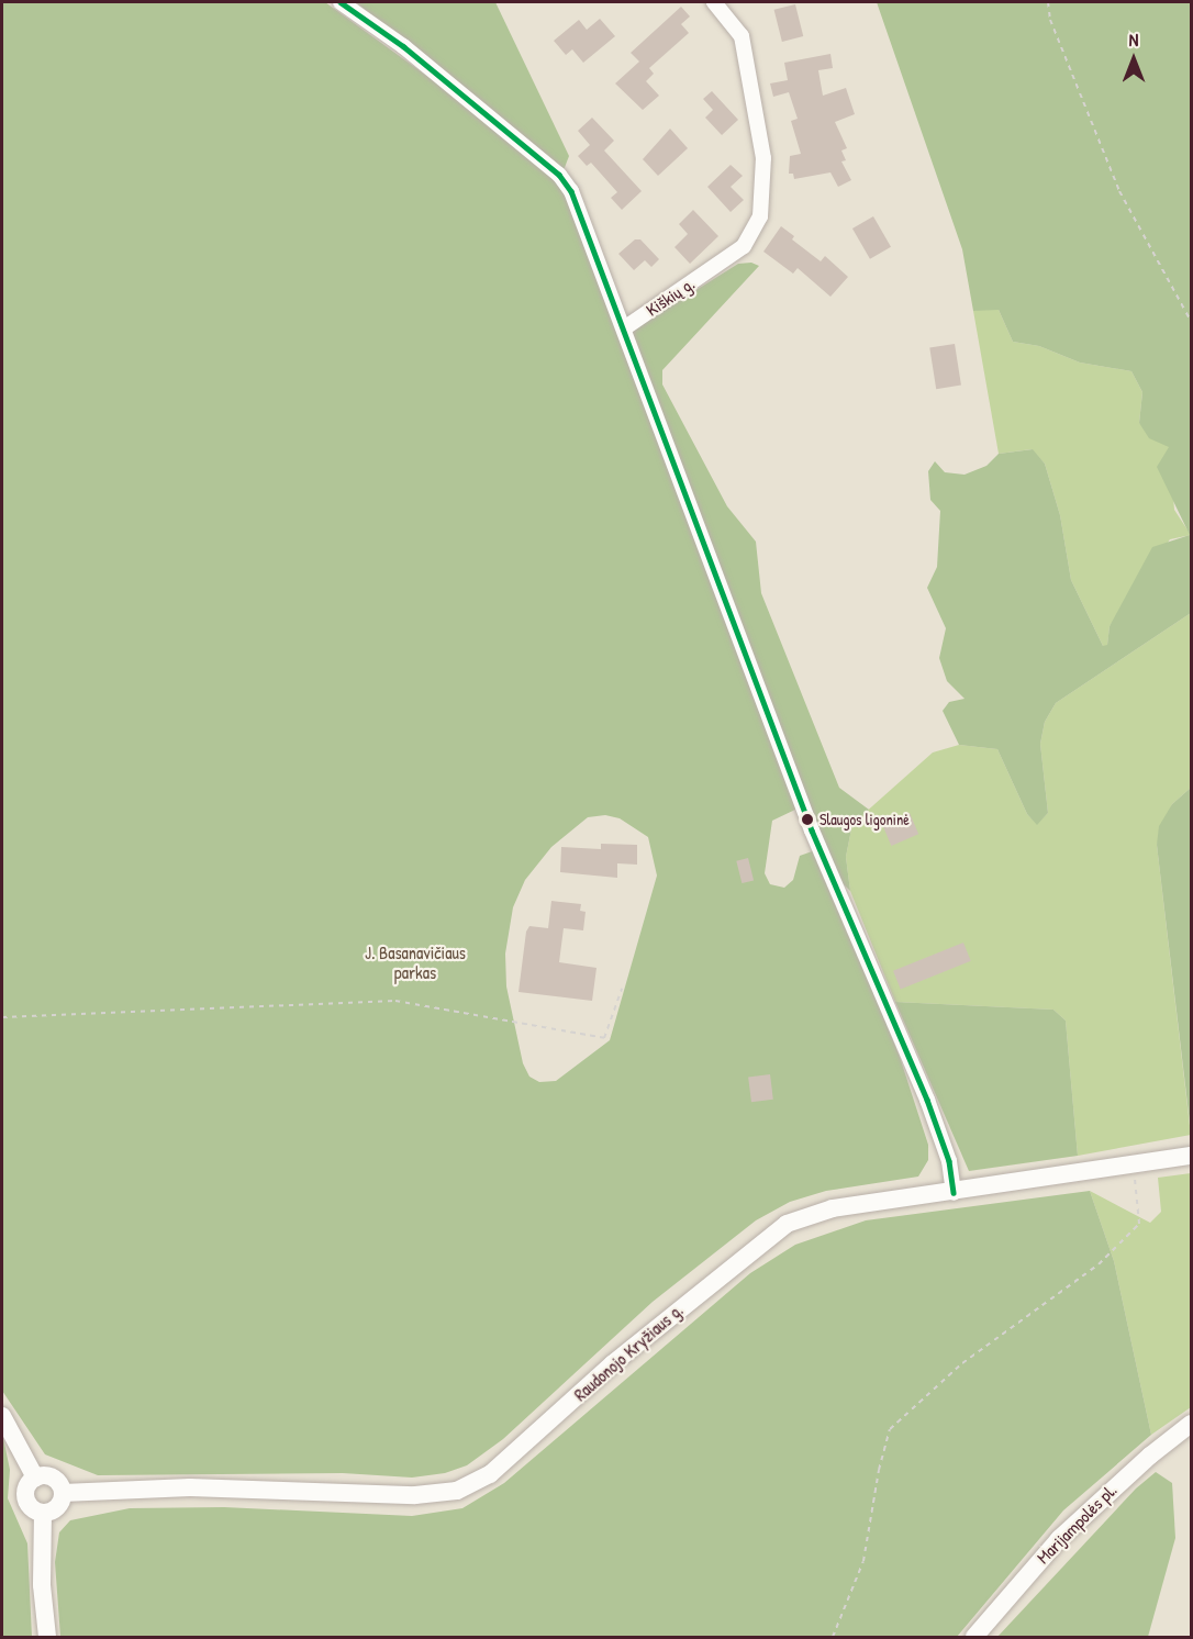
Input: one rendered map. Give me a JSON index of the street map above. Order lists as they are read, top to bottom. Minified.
{"streets":{"main road":["Raudonojo Kryžiaus g.","Marijampolės pl."],"street":["Kiškių g."]},"parks":["J. Basanavičiaus parkas"],"places":["Slaugos ligoninė"],"north":"top"}
